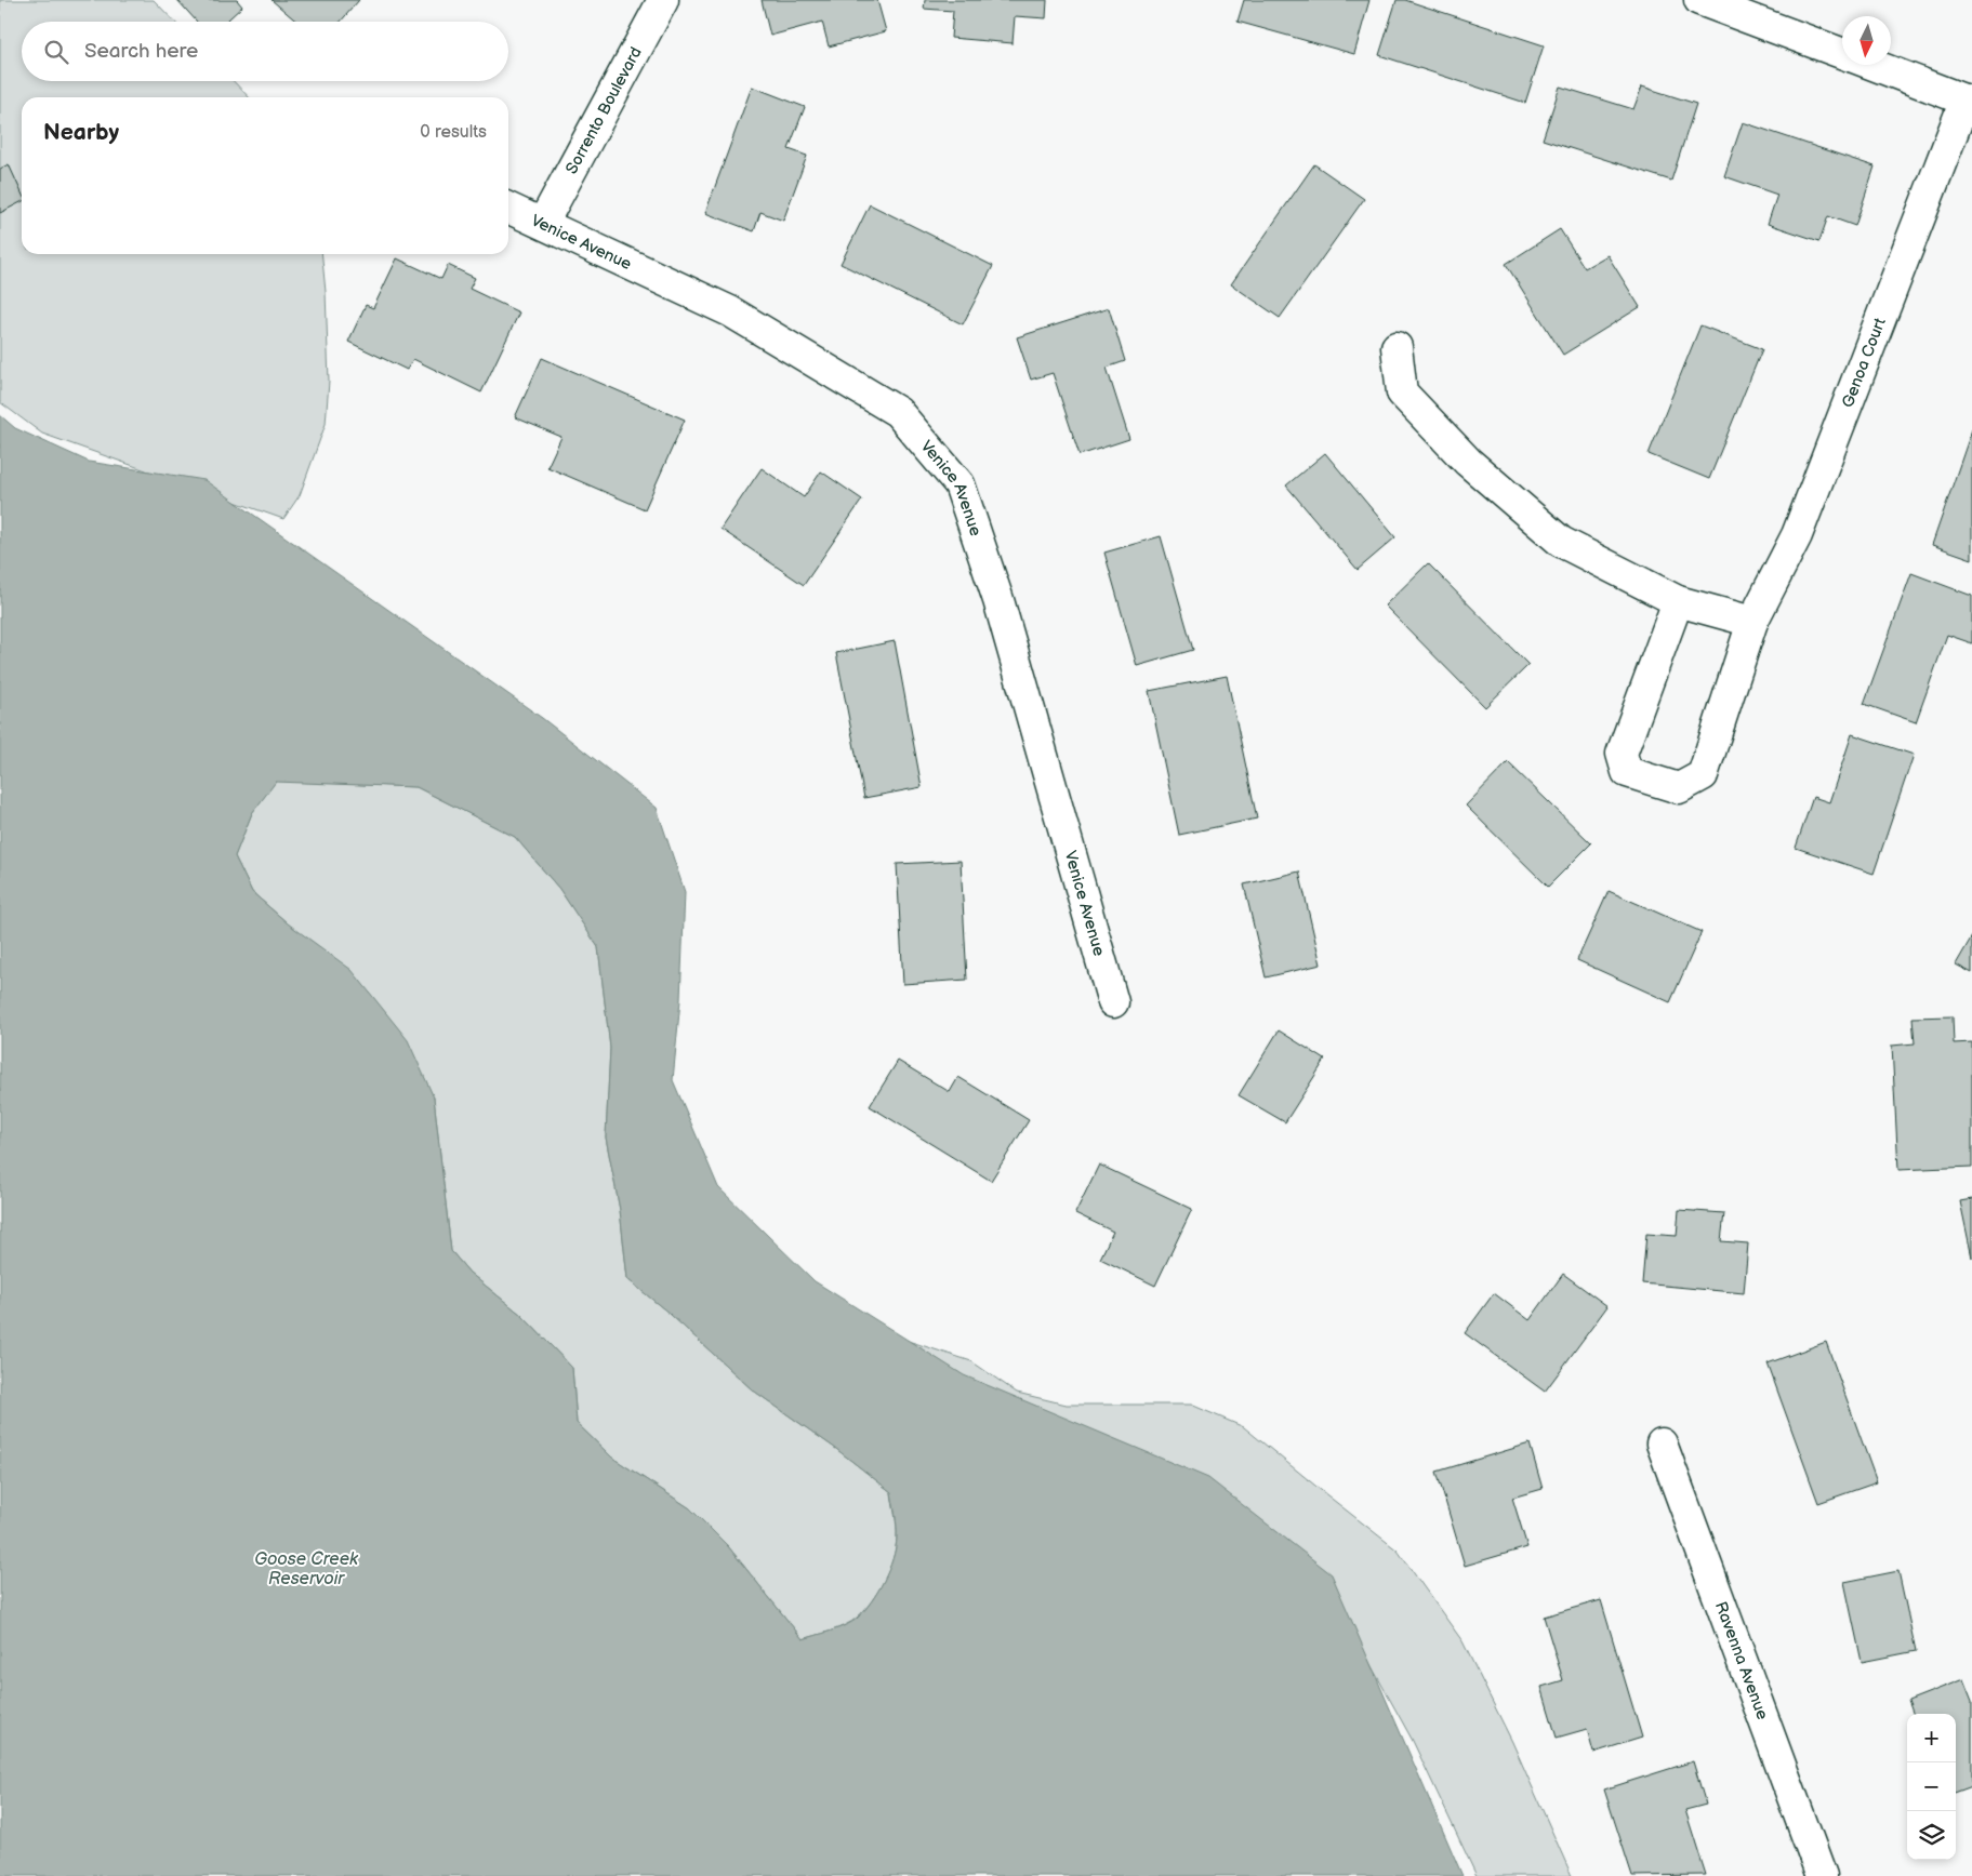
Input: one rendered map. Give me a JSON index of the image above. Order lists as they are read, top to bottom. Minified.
{"streets":{"street":["Sorrento Boulevard","Venice Avenue","Genoa Court","Ravenna Avenue"]},"crossings":[["Sorrento Boulevard","Venice Avenue"]],"water":["Goose Creek Reservoir"],"north":"bottom","page":{"search":"Search here","heading":["Nearby","0 results"],"map_buttons":["+","−"]}}
